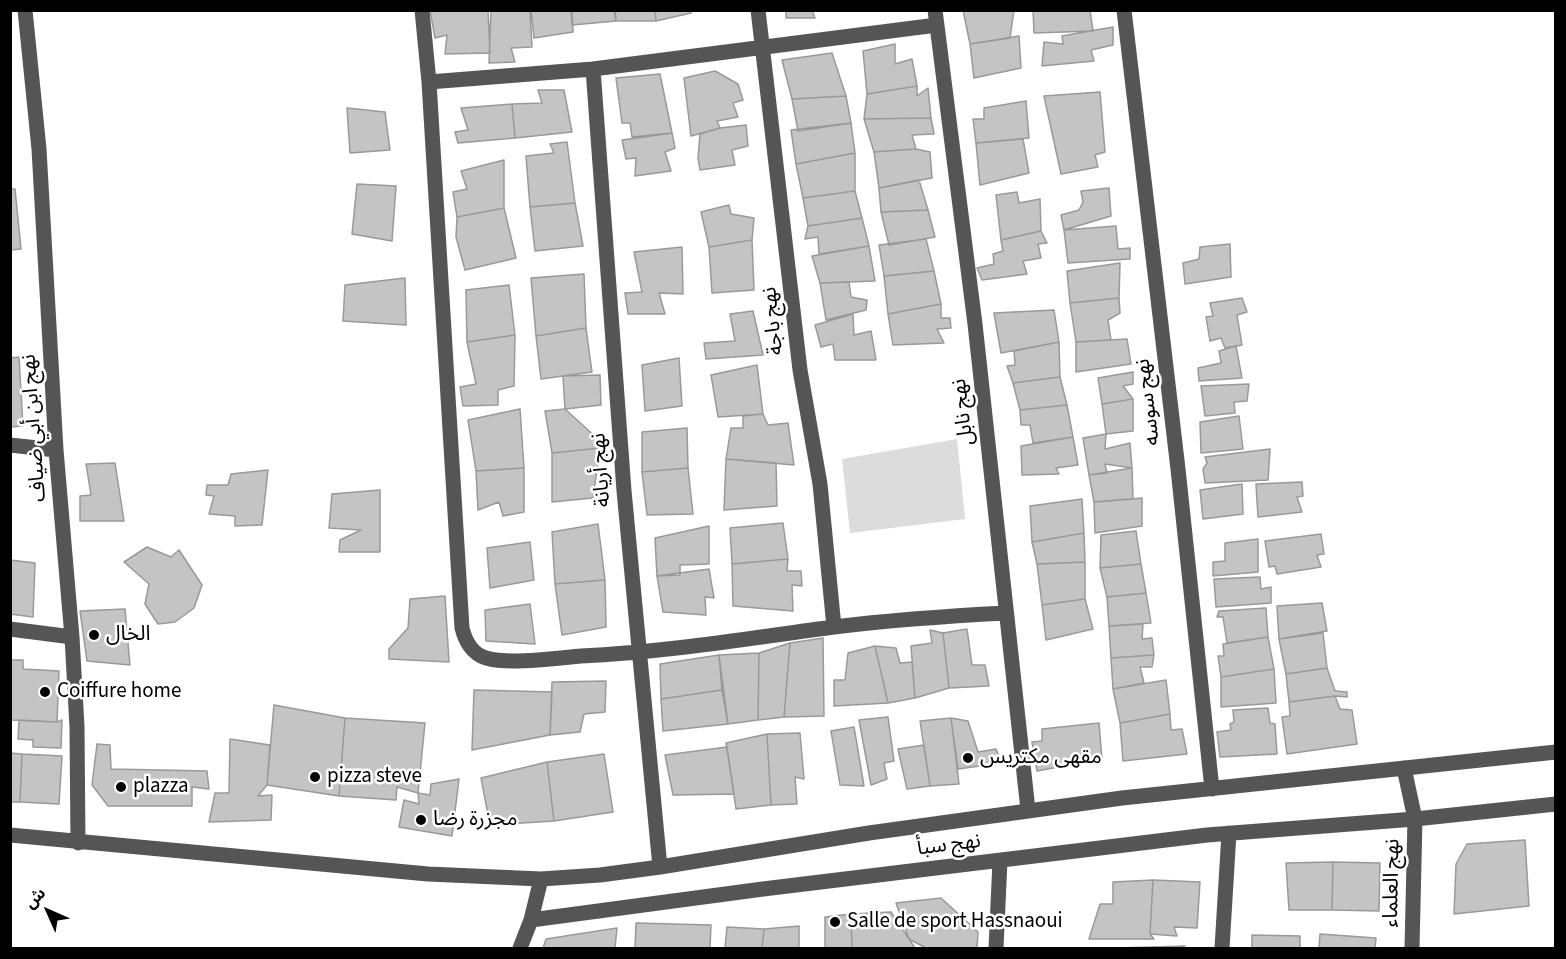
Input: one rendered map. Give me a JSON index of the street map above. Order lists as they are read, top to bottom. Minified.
{"streets":{"street":["نهج باجة","نهج سوسه","نهج نابل","نهج ابن أبي ضياف","نهج أريانة","نهج سبأ","نهج العلماء"]},"crossings":[["نهج سبأ","نهج العلماء"]],"places":["الخال","Coiffure home","مقهى مكتريس","pizza steve","plazza","مجزرة رضا","Salle de sport Hassnaoui"],"north":"top left"}
